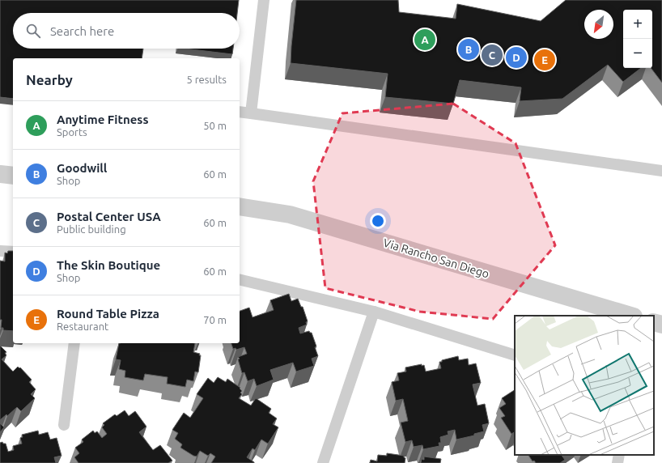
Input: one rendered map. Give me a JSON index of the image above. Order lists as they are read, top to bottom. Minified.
{"streets":{"street":["Via Rancho San Diego"]},"north":"bottom left","page":{"map_buttons":["+","−"],"search":"Search here","pins":["A","B","C","D","E"],"heading":["Nearby","5 results"],"list":[{"mark":"A","name":"Anytime Fitness","note":"Sports","value":"50 m"},{"mark":"B","name":"Goodwill","note":"Shop","value":"60 m"},{"mark":"C","name":"Postal Center USA","note":"Public building","value":"60 m"},{"mark":"D","name":"The Skin Boutique","note":"Shop","value":"60 m"},{"mark":"E","name":"Round Table Pizza","note":"Restaurant","value":"70 m"}]}}
